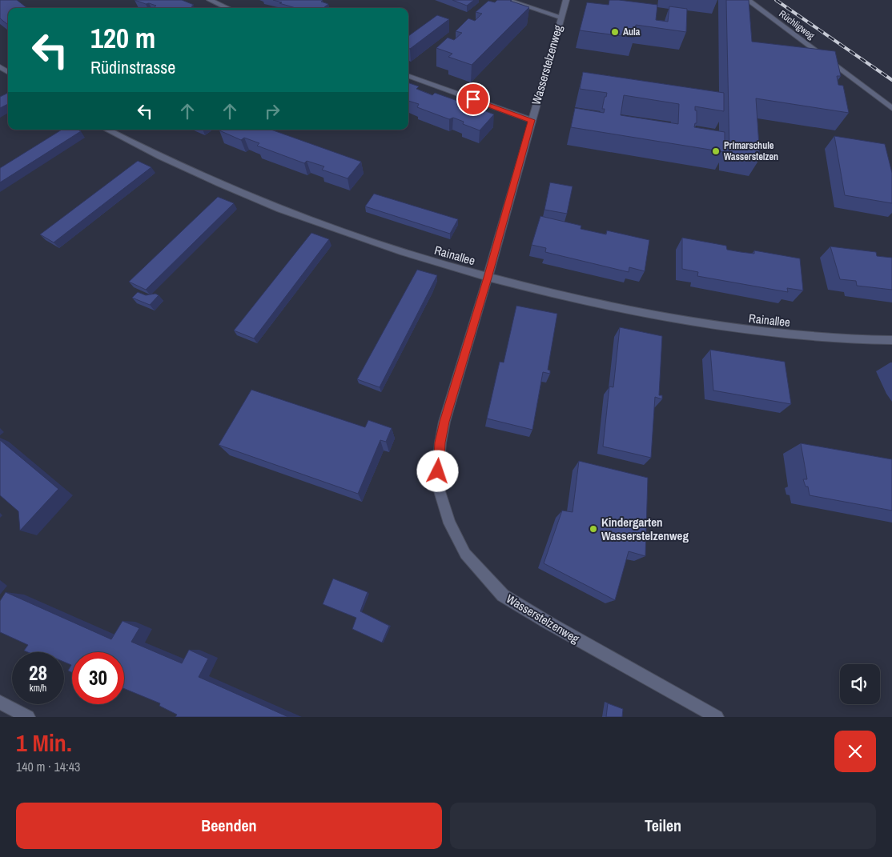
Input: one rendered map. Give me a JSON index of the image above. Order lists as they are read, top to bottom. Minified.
{"streets":{"street":["Rüchligweg","Wasserstelzenweg","Rainallee"]},"crossings":[["Wasserstelzenweg","Rainallee"]],"places":["Aula","Primarschule Wasserstelzen","Kindergarten Wasserstelzenweg"],"page":{"turn":["120 m","Rüdinstrasse"],"speed":"28 km/h","limit":"30","heading":["1 Min.","140 m · 14:43"],"buttons":["Beenden","Teilen"]}}
